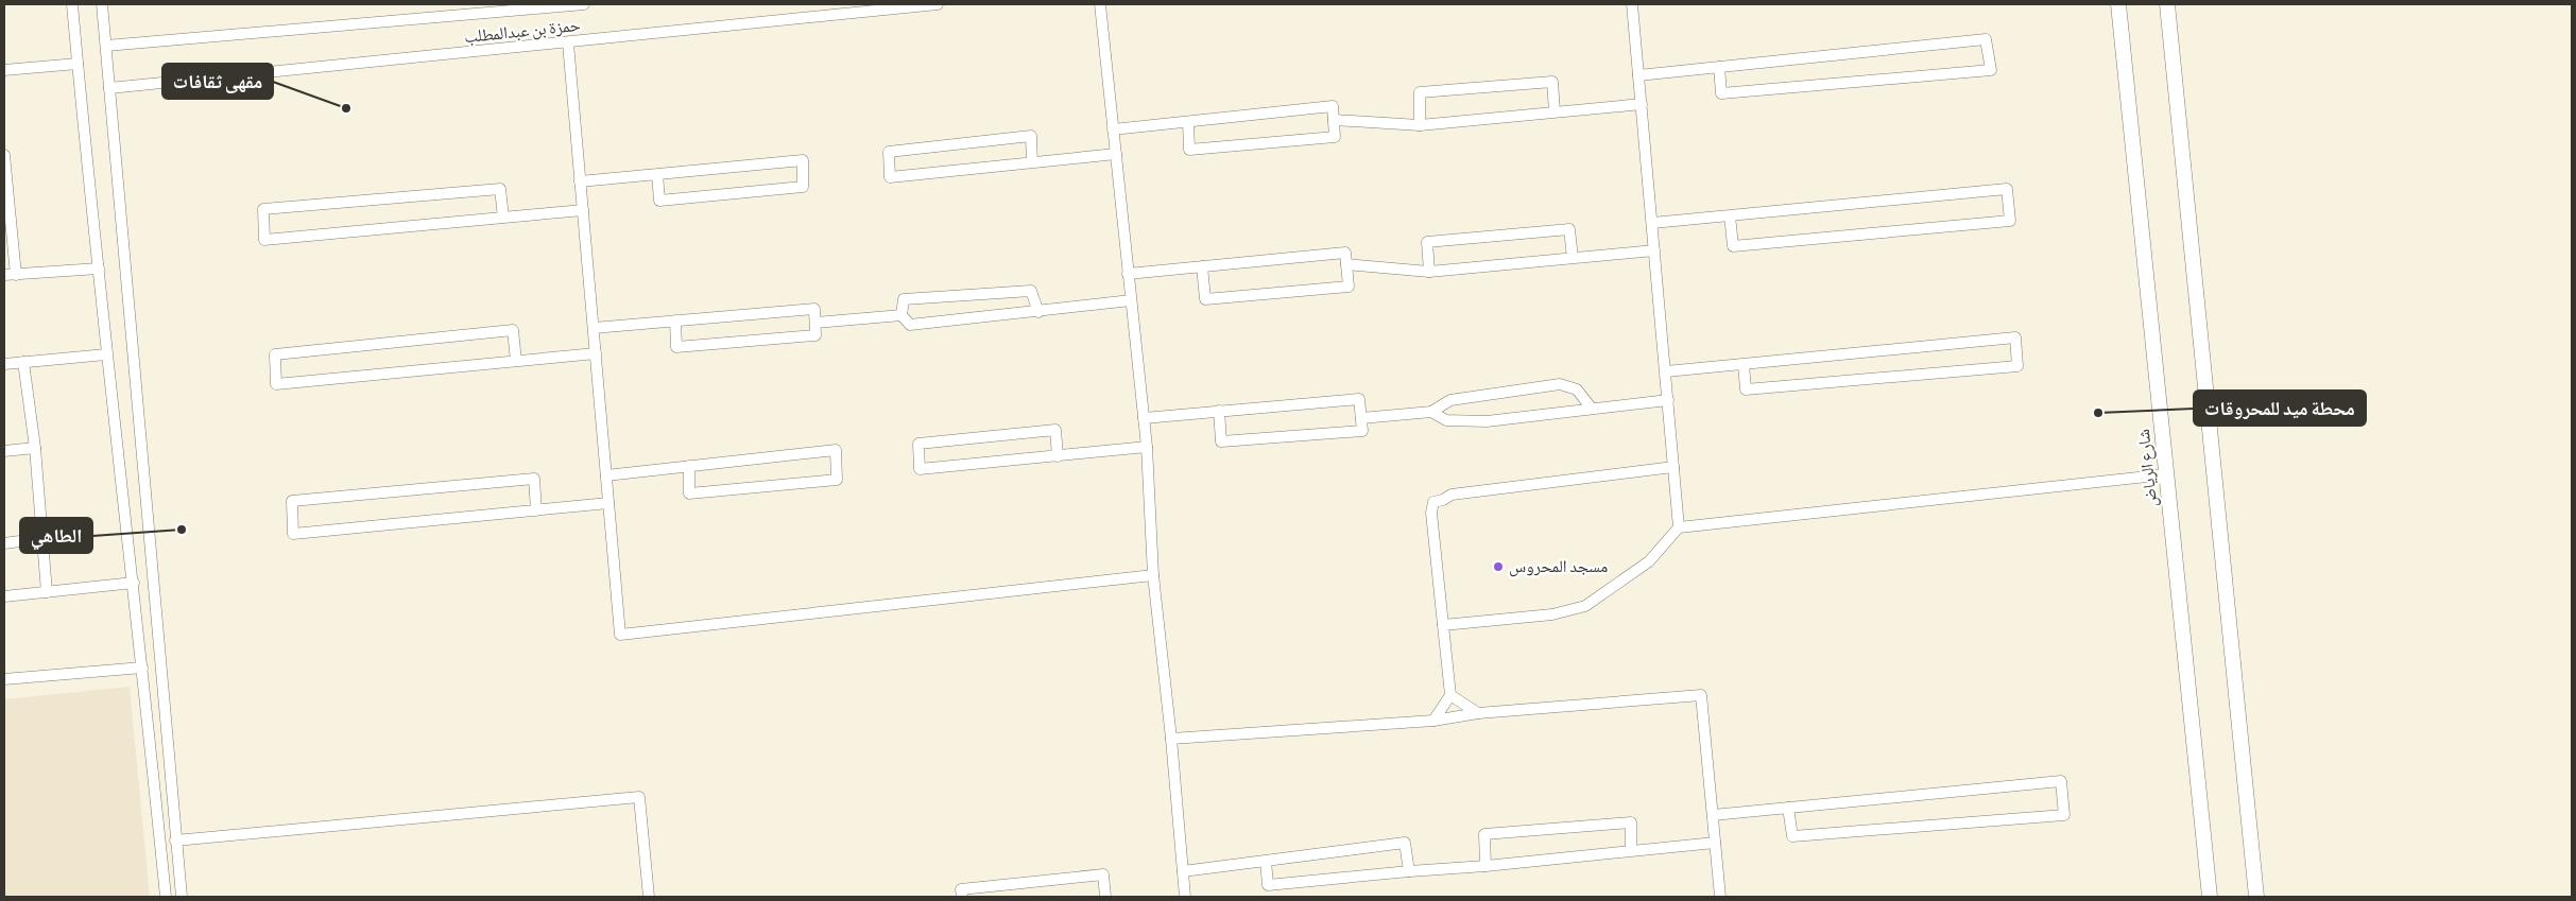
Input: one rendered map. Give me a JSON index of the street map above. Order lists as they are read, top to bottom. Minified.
{"streets":{"main road":["شارع الرياض"],"street":["حمزة بن عبدالمطلب"]},"places":["مقهى ثقافات","محطة ميد للمحروقات","الطاهي","مسجد المحروس"]}
